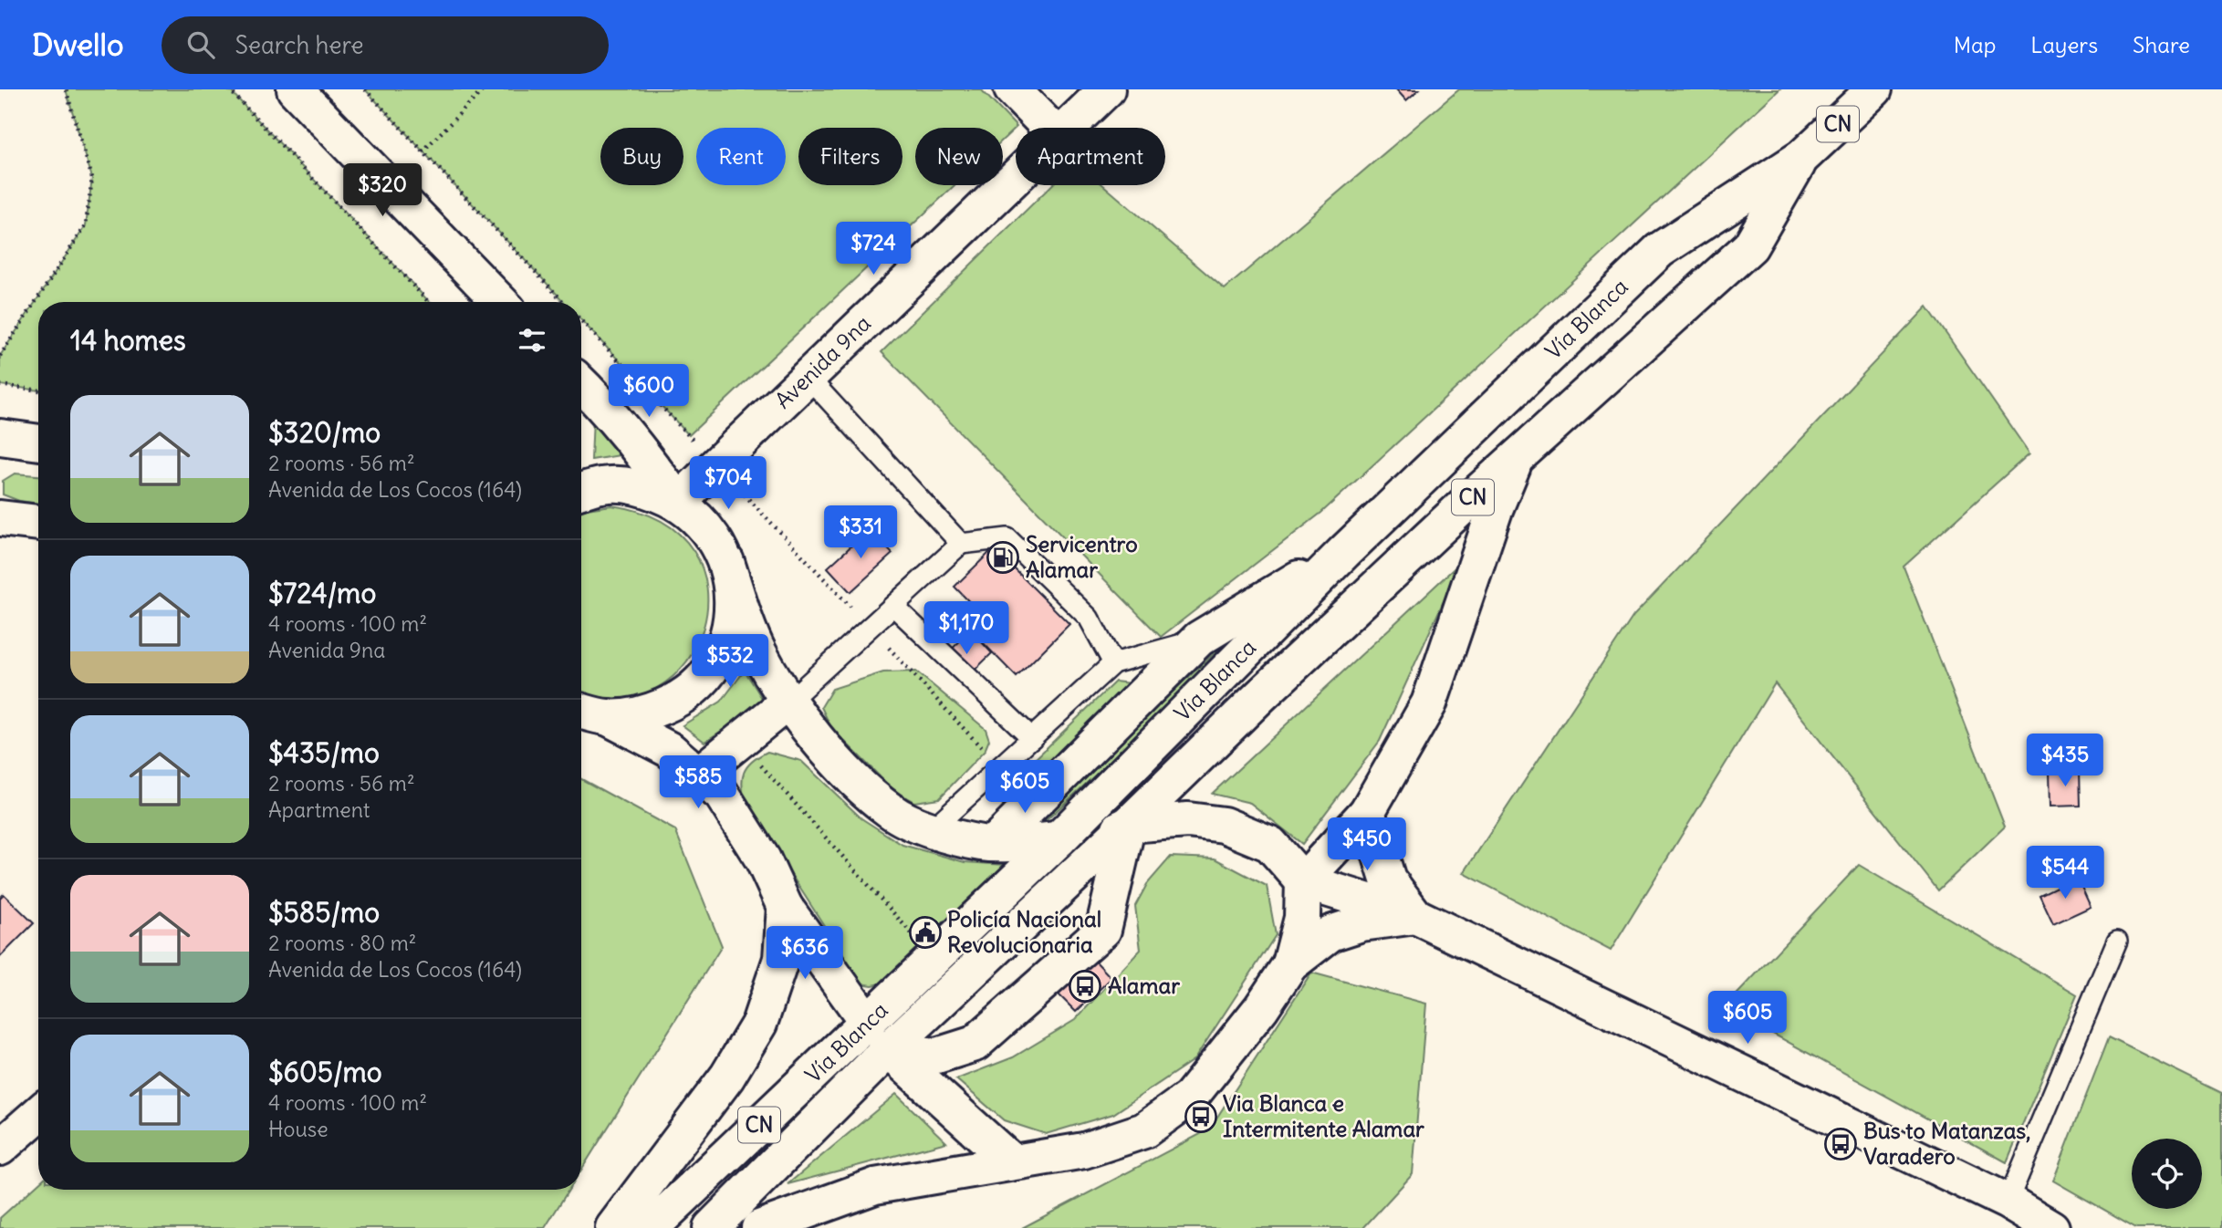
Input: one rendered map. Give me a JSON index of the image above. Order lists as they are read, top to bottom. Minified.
{"streets":{"main road":["CN","Vía Blanca","Avenida 9na"]},"places":{"fuel station":["Servicentro Alamar"],"public building":["Policía Nacional Revolucionaria"],"bus stop":["Alamar","Via Blanca e Intermitente Alamar","Bus to Matanzas, Varadero"]},"page":{"header":"Dwello","search":"Search here","nav":["Map","Layers","Share"],"chip":["Buy","Rent","Filters","New","Apartment"],"price":["$320","$724","$600","$704","$331","$1,170","$532","$435","$585","$605","$450","$544","$636","$605"],"heading":"14 homes","list":[{"name":"$320/mo","note":"2 rooms · 56 m² · Avenida de Los Cocos (164)"},{"name":"$724/mo","note":"4 rooms · 100 m² · Avenida 9na"},{"name":"$435/mo","note":"2 rooms · 56 m² · Apartment"},{"name":"$585/mo","note":"2 rooms · 80 m² · Avenida de Los Cocos (164)"},{"name":"$605/mo","note":"4 rooms · 100 m² · House"}]}}
